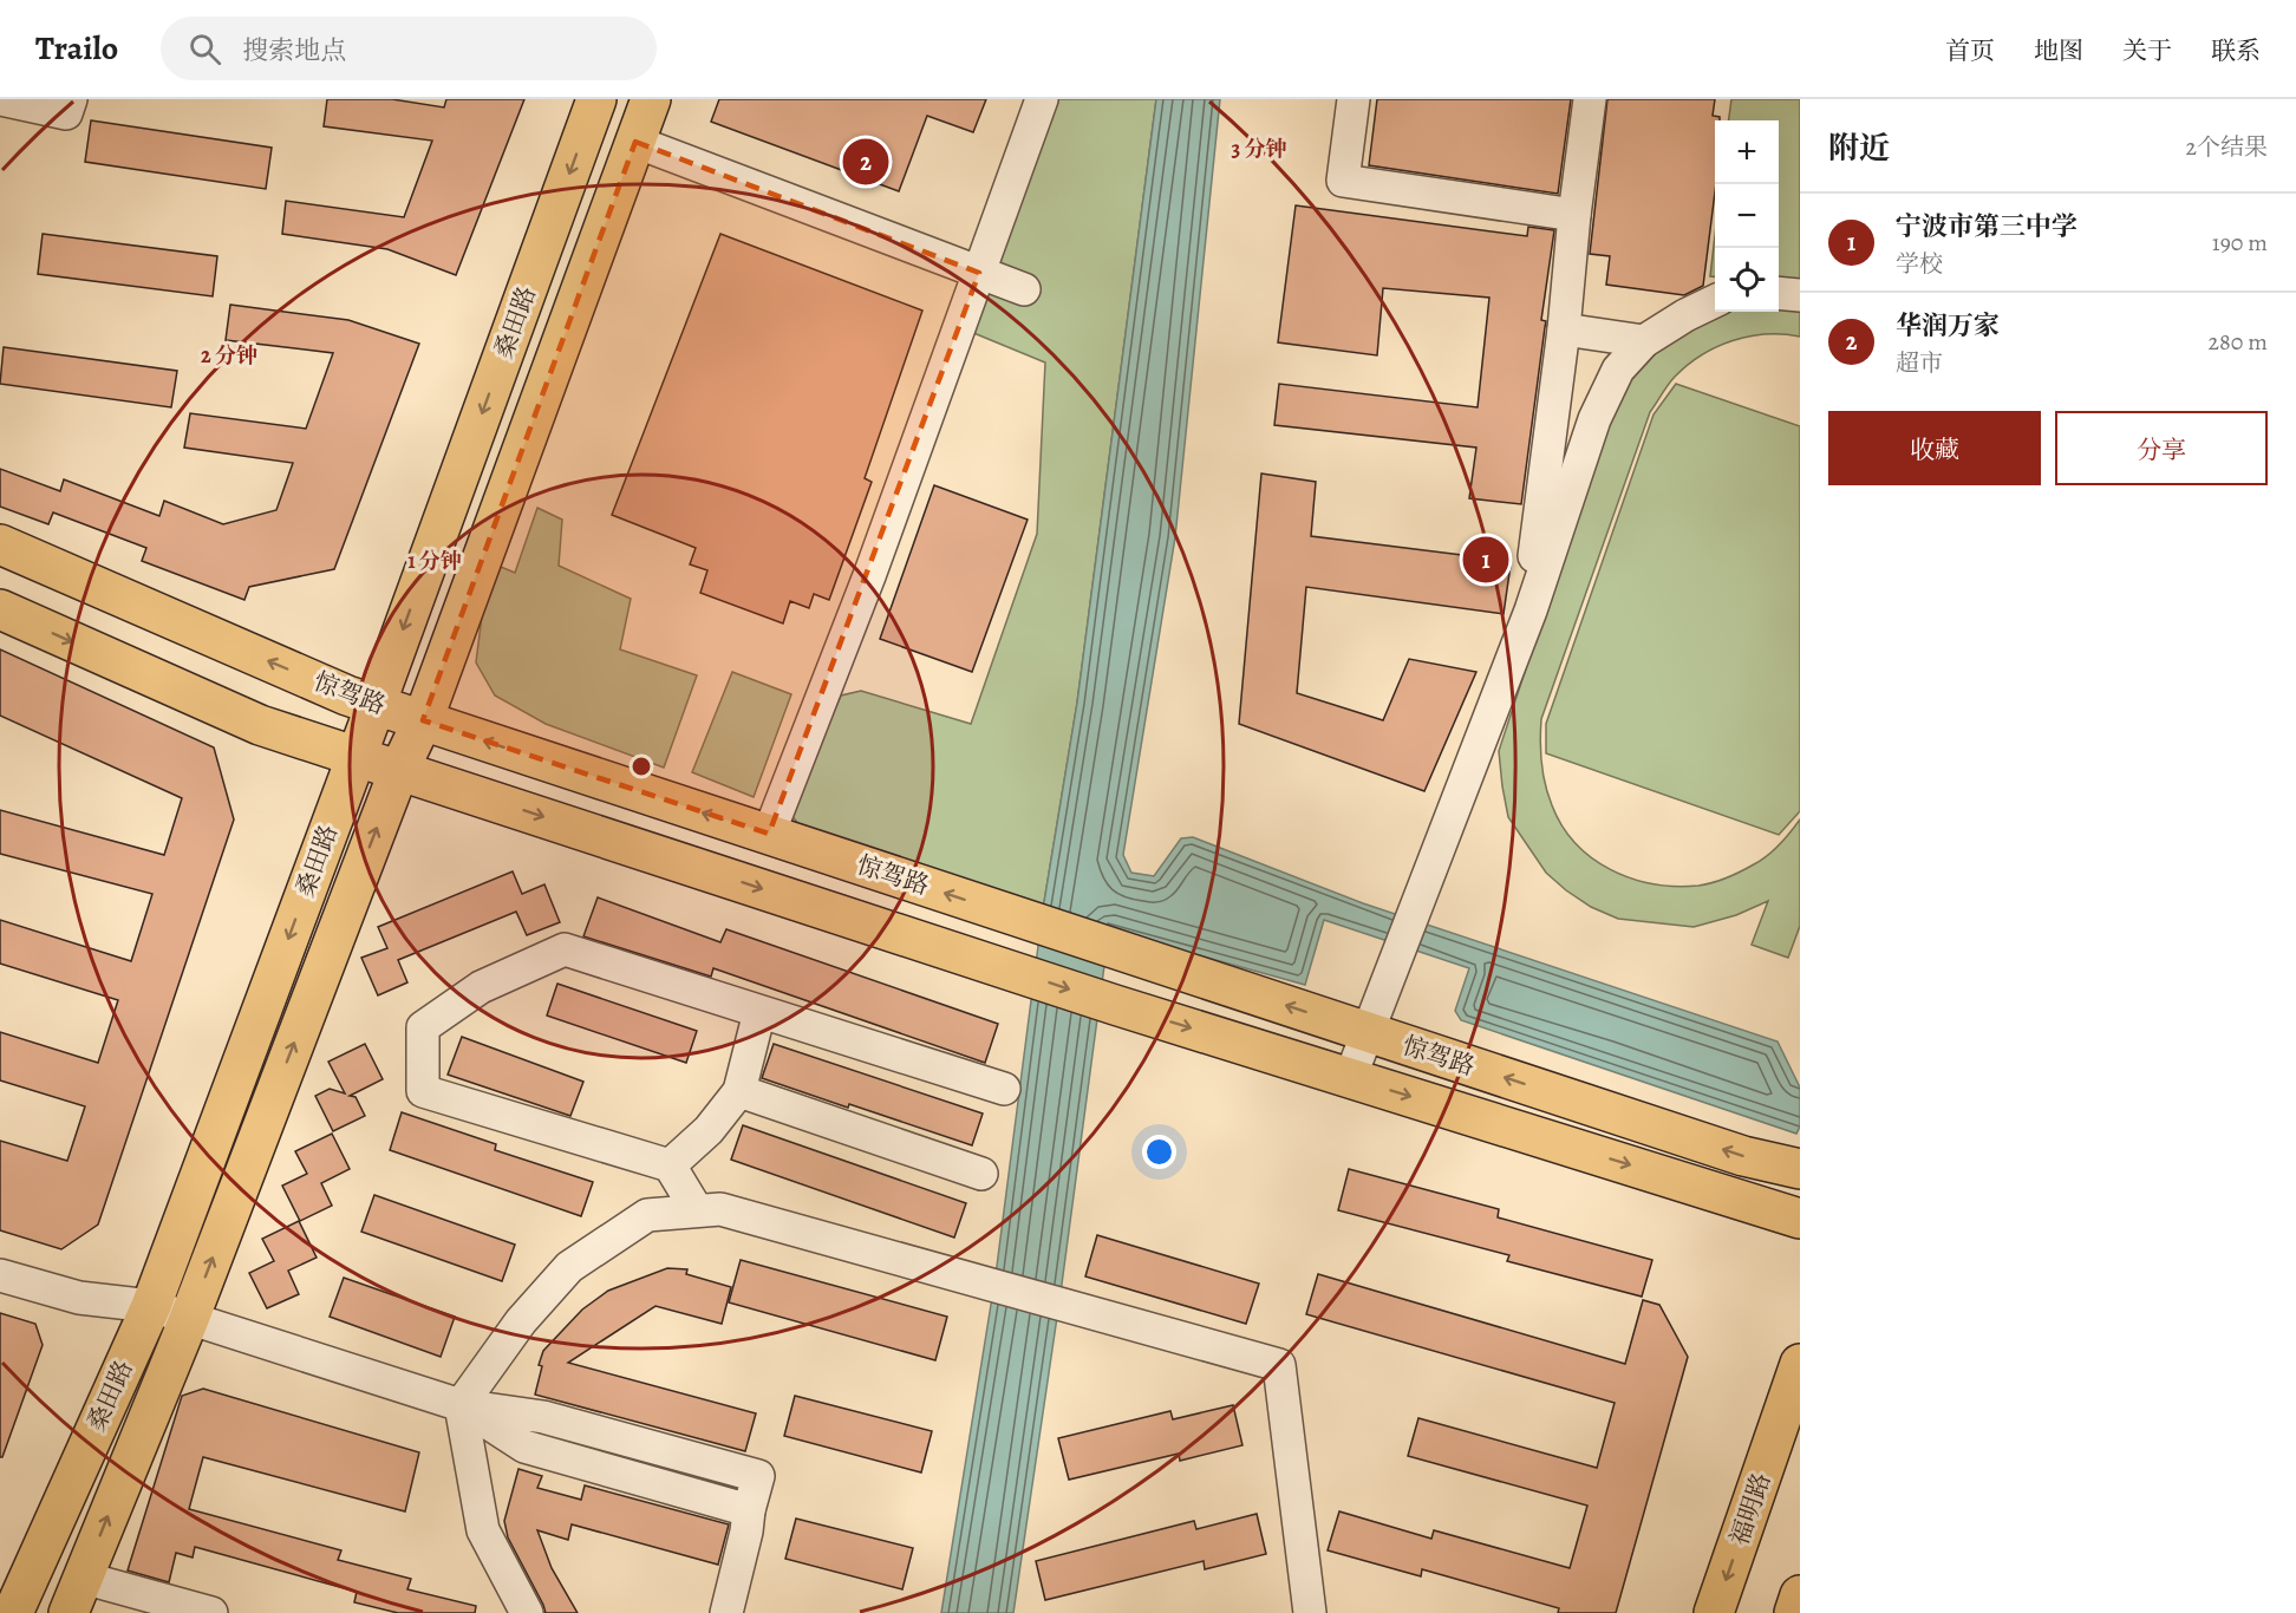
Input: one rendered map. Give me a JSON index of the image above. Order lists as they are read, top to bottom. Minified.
{"streets":{"main road":["桑田路","惊驾路","福明路"]},"crossings":[["桑田路","惊驾路"]],"one_way":["福明路"],"page":{"header":"Trailo","search":"搜索地点","nav":["首页","地图","关于","联系"],"heading":["附近","2个结果"],"map_buttons":["+","−"],"pins":["2","1"],"list":[{"mark":"1","name":"宁波市第三中学","note":"学校","value":"190 m"},{"mark":"2","name":"华润万家","note":"超市","value":"280 m"}],"buttons":["收藏","分享"]},"rings":["3 分钟","2 分钟","1 分钟"]}
